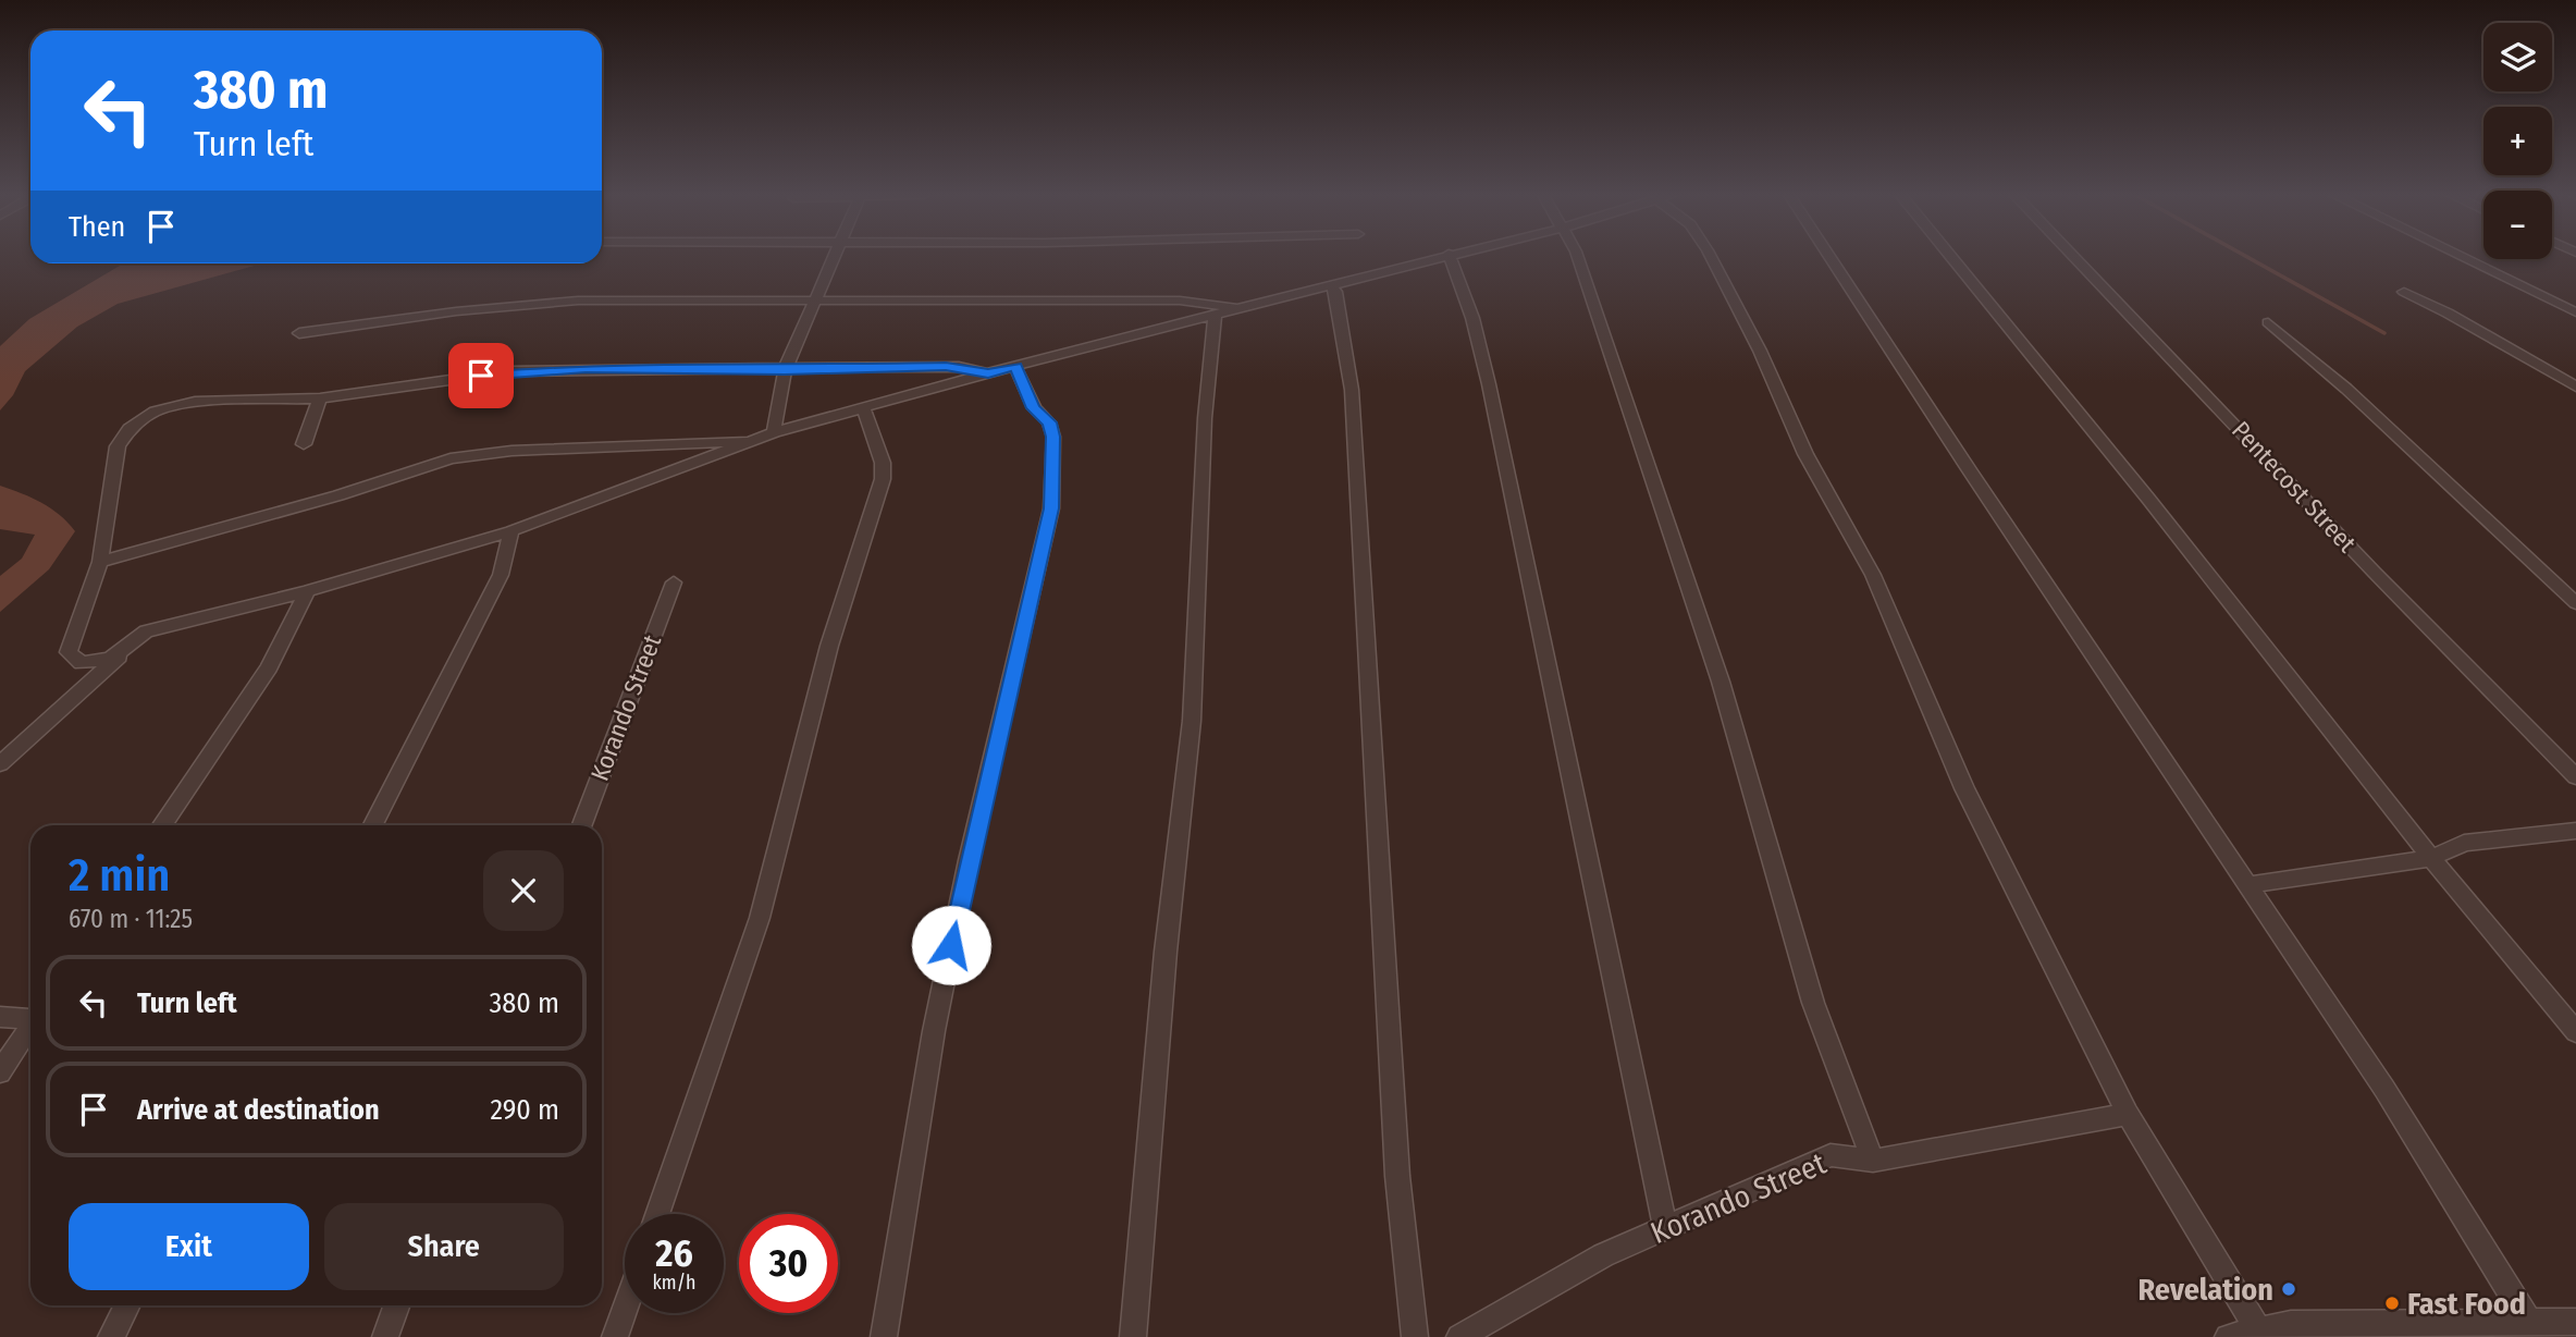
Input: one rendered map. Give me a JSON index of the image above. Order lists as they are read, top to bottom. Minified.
{"streets":{"street":["Pentecost Street","Korando Street"]},"places":["Revelation","Fast Food"],"page":{"map_buttons":["+","−"],"turn":["380 m","Turn left"],"then":"Then","heading":["2 min","670 m · 11:25"],"list":[{"name":"Turn left","value":"380 m"},{"name":"Arrive at destination","value":"290 m"}],"buttons":["Exit","Share"],"speed":"26 km/h","limit":"30"}}
